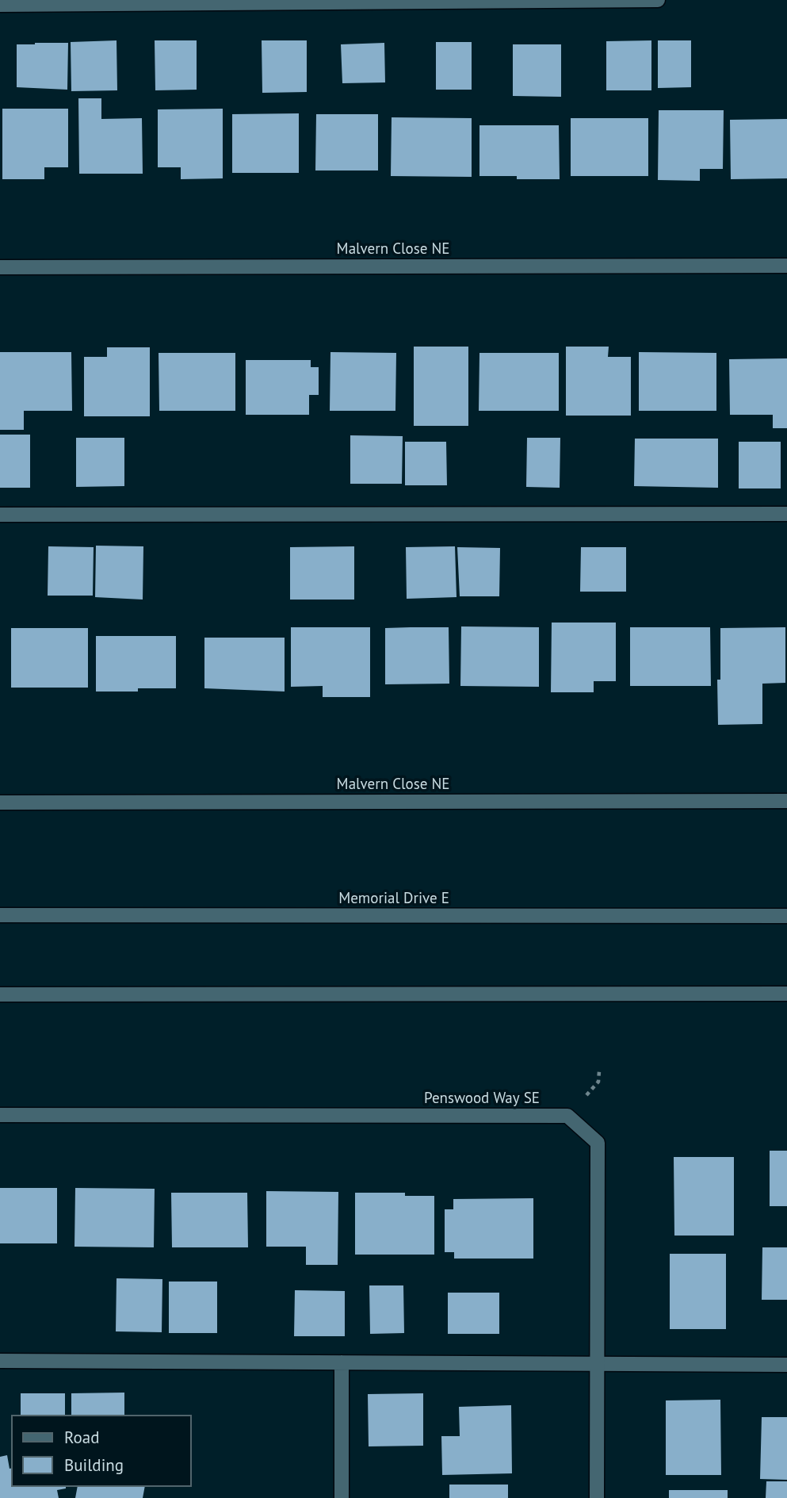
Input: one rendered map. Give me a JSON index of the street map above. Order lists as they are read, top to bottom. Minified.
{"streets":{"street":["Malvern Close NE","Memorial Drive E","Penswood Way SE"]},"legend":["Road","Building"]}
